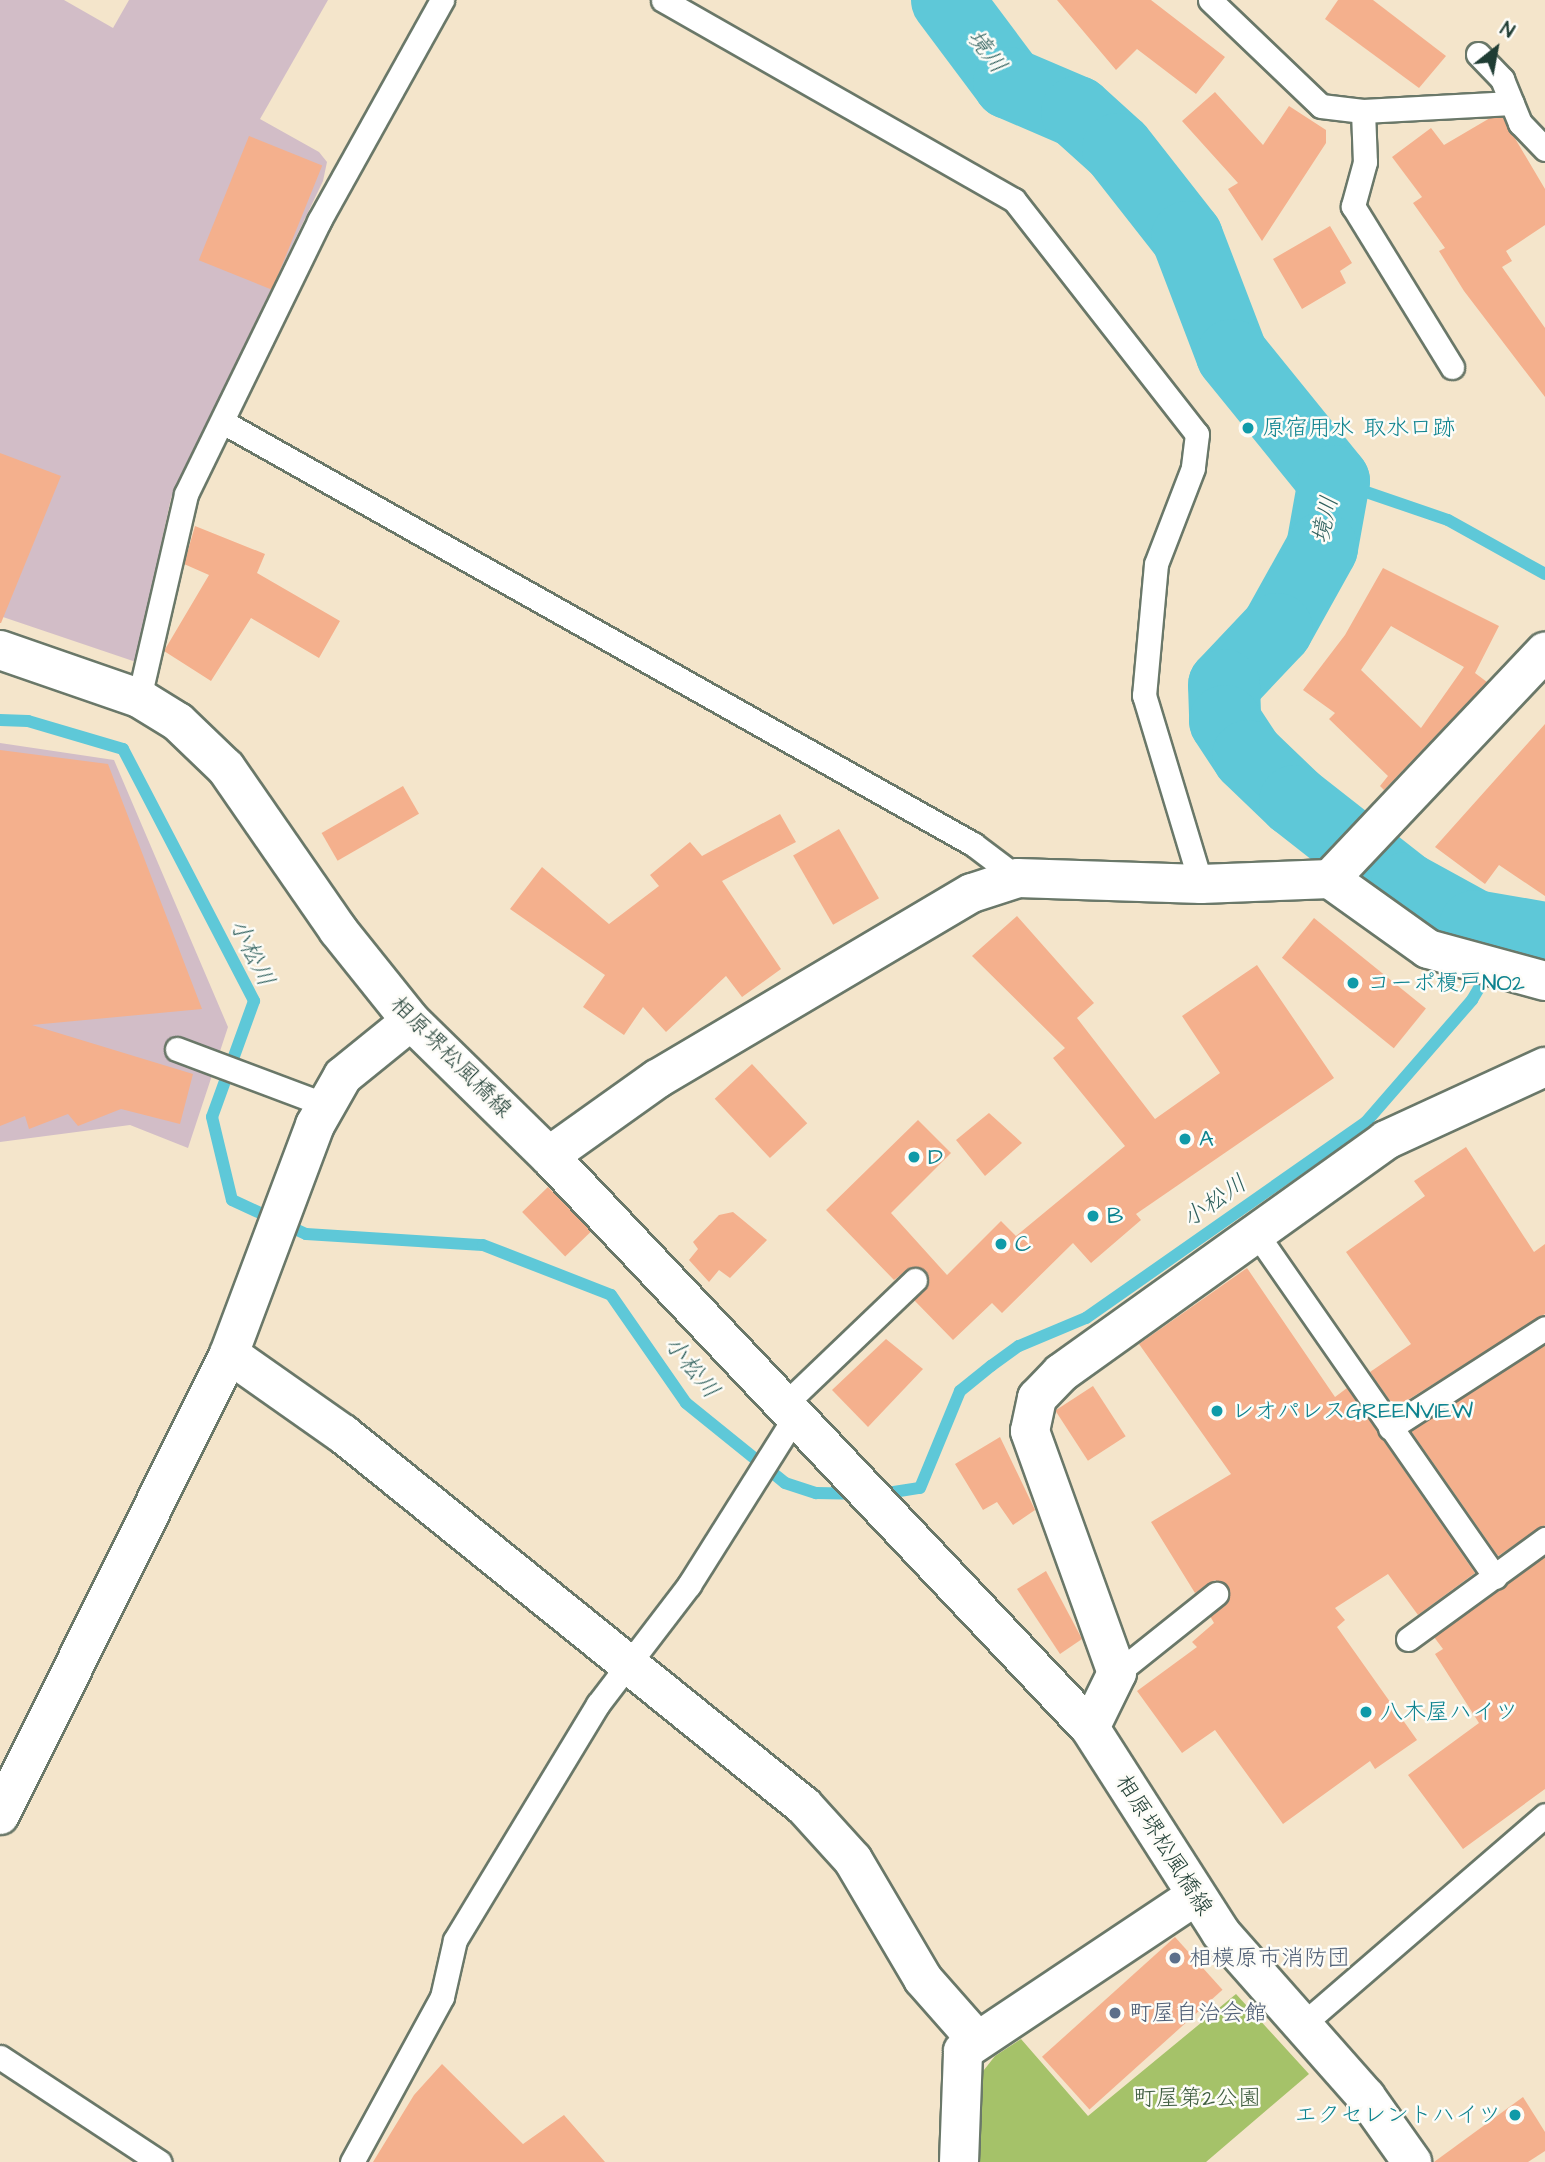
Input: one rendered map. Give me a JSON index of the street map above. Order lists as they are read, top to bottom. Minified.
{"streets":{"street":["相原堺松風橋線"]},"water":["境川","小松川"],"parks":["町屋第2公園"],"places":["原宿用水 取水口跡","コーポ榎戸NO2","A","D","B","C","レオパレスGREENVIEW","八木屋ハイツ","相模原市消防団","町屋自治会館","エクセレントハイツ"],"north":"top right"}
